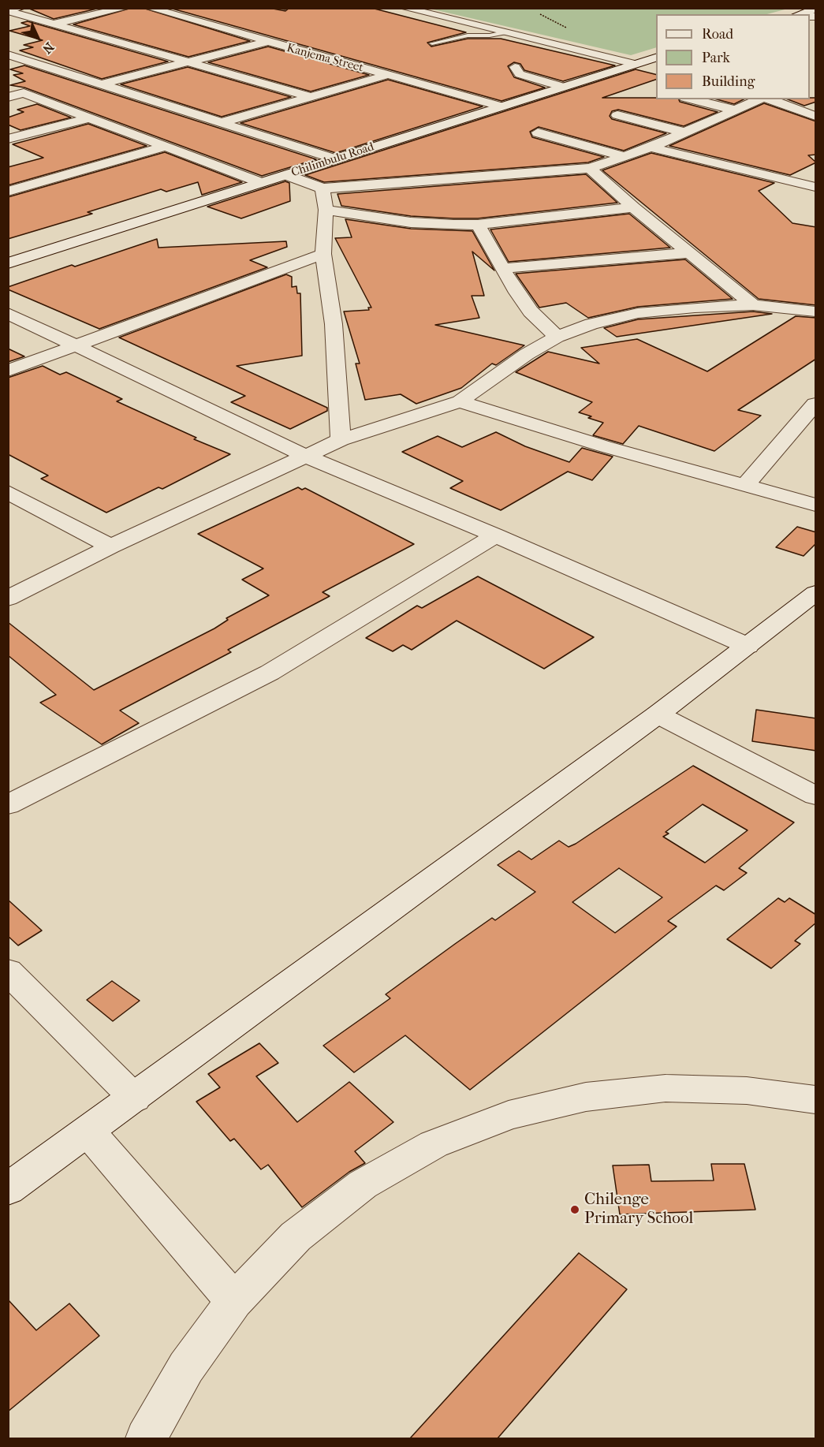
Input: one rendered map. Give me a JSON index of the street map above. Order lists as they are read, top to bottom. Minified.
{"streets":{"street":["Kanjema Street","Chilimbulu Road"]},"crossings":[["Kanjema Street","Chilimbulu Road"]],"places":["Chilenge Primary School"],"legend":["Road","Park","Building"],"north":"bottom right"}
